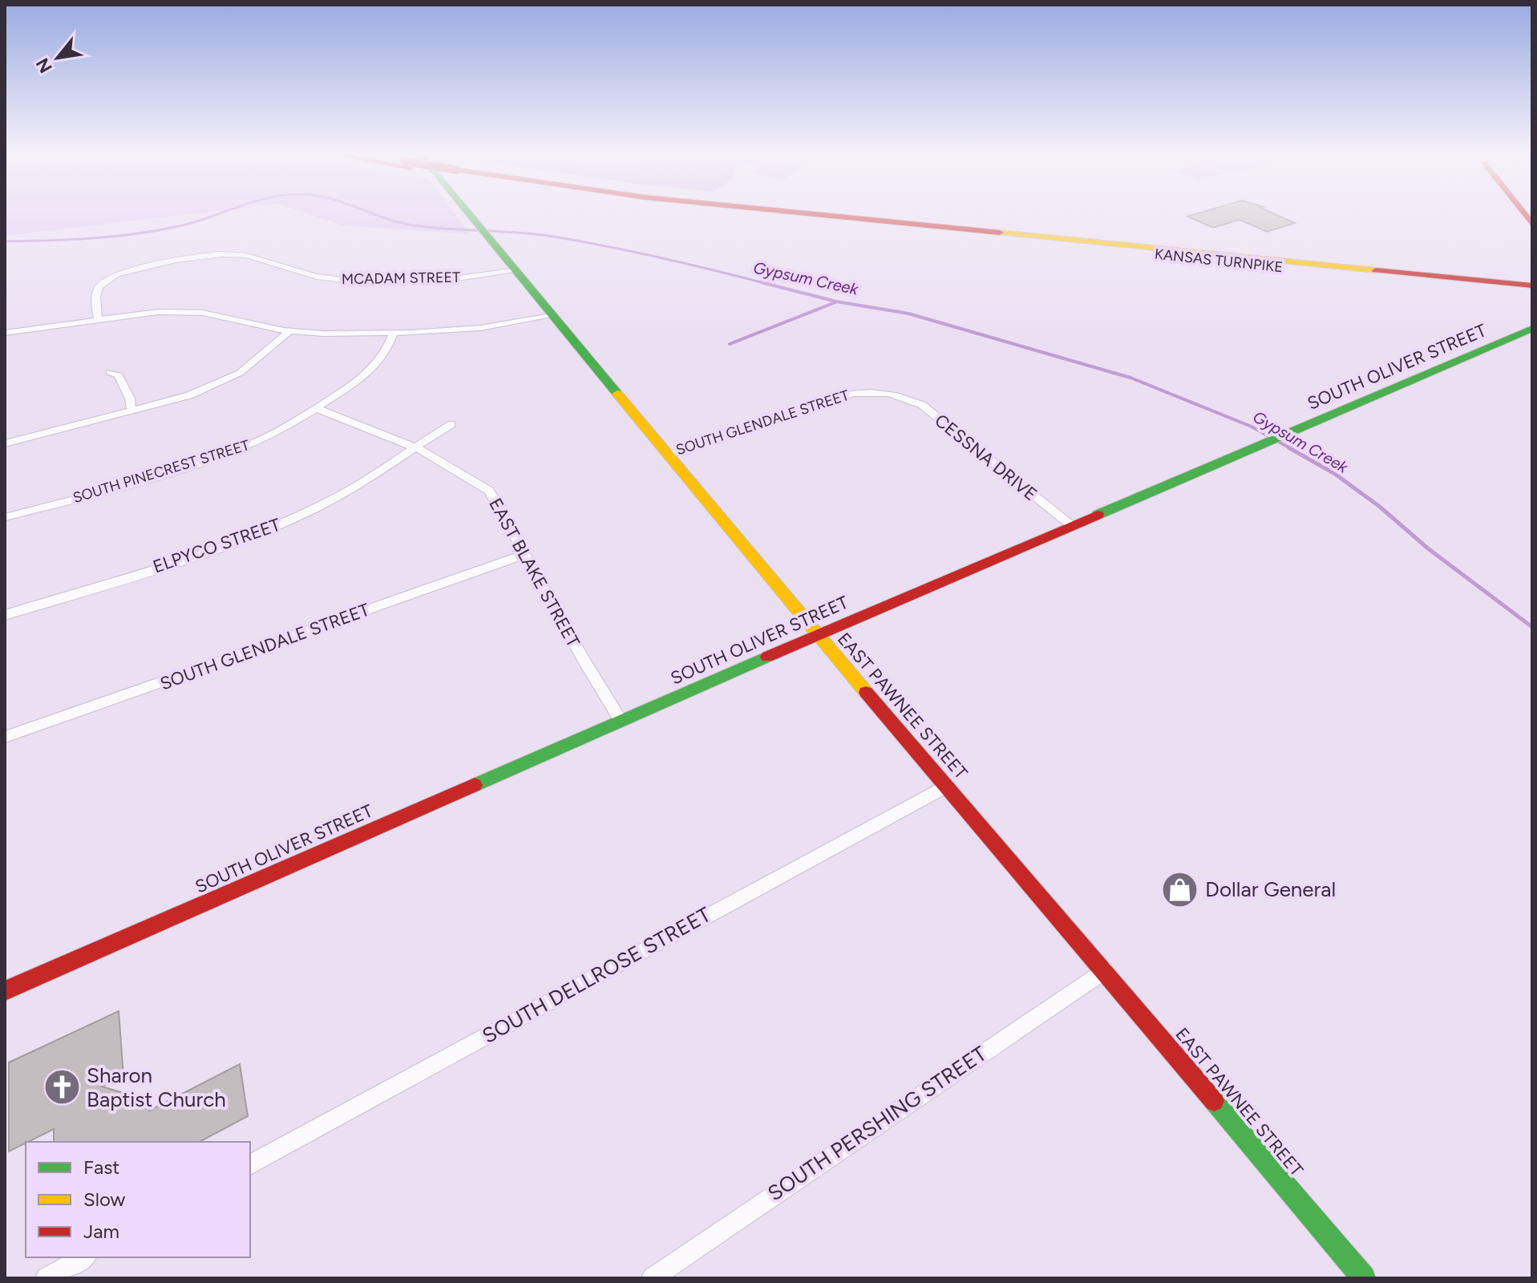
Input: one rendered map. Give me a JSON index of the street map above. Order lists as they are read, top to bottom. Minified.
{"streets":{"main road":["KANSAS TURNPIKE","SOUTH OLIVER STREET","EAST PAWNEE STREET"],"street":["MCADAM STREET","SOUTH GLENDALE STREET","CESSNA DRIVE","SOUTH PINECREST STREET","ELPYCO STREET","EAST BLAKE STREET","SOUTH DELLROSE STREET","SOUTH PERSHING STREET"]},"crossings":[["MCADAM STREET","EAST PAWNEE STREET"],["SOUTH OLIVER STREET","CESSNA DRIVE"],["SOUTH OLIVER STREET","EAST BLAKE STREET"],["SOUTH OLIVER STREET","EAST PAWNEE STREET"],["SOUTH GLENDALE STREET","CESSNA DRIVE"],["SOUTH GLENDALE STREET","EAST BLAKE STREET"],["SOUTH GLENDALE STREET","EAST PAWNEE STREET"],["SOUTH PINECREST STREET","EAST BLAKE STREET"],["ELPYCO STREET","EAST BLAKE STREET"],["EAST PAWNEE STREET","SOUTH DELLROSE STREET"],["EAST PAWNEE STREET","SOUTH PERSHING STREET"]],"water":["Gypsum Creek"],"places":{"shop":["Dollar General"],"church":["Sharon Baptist Church"]},"legend":["Fast","Slow","Jam"],"north":"bottom left"}
